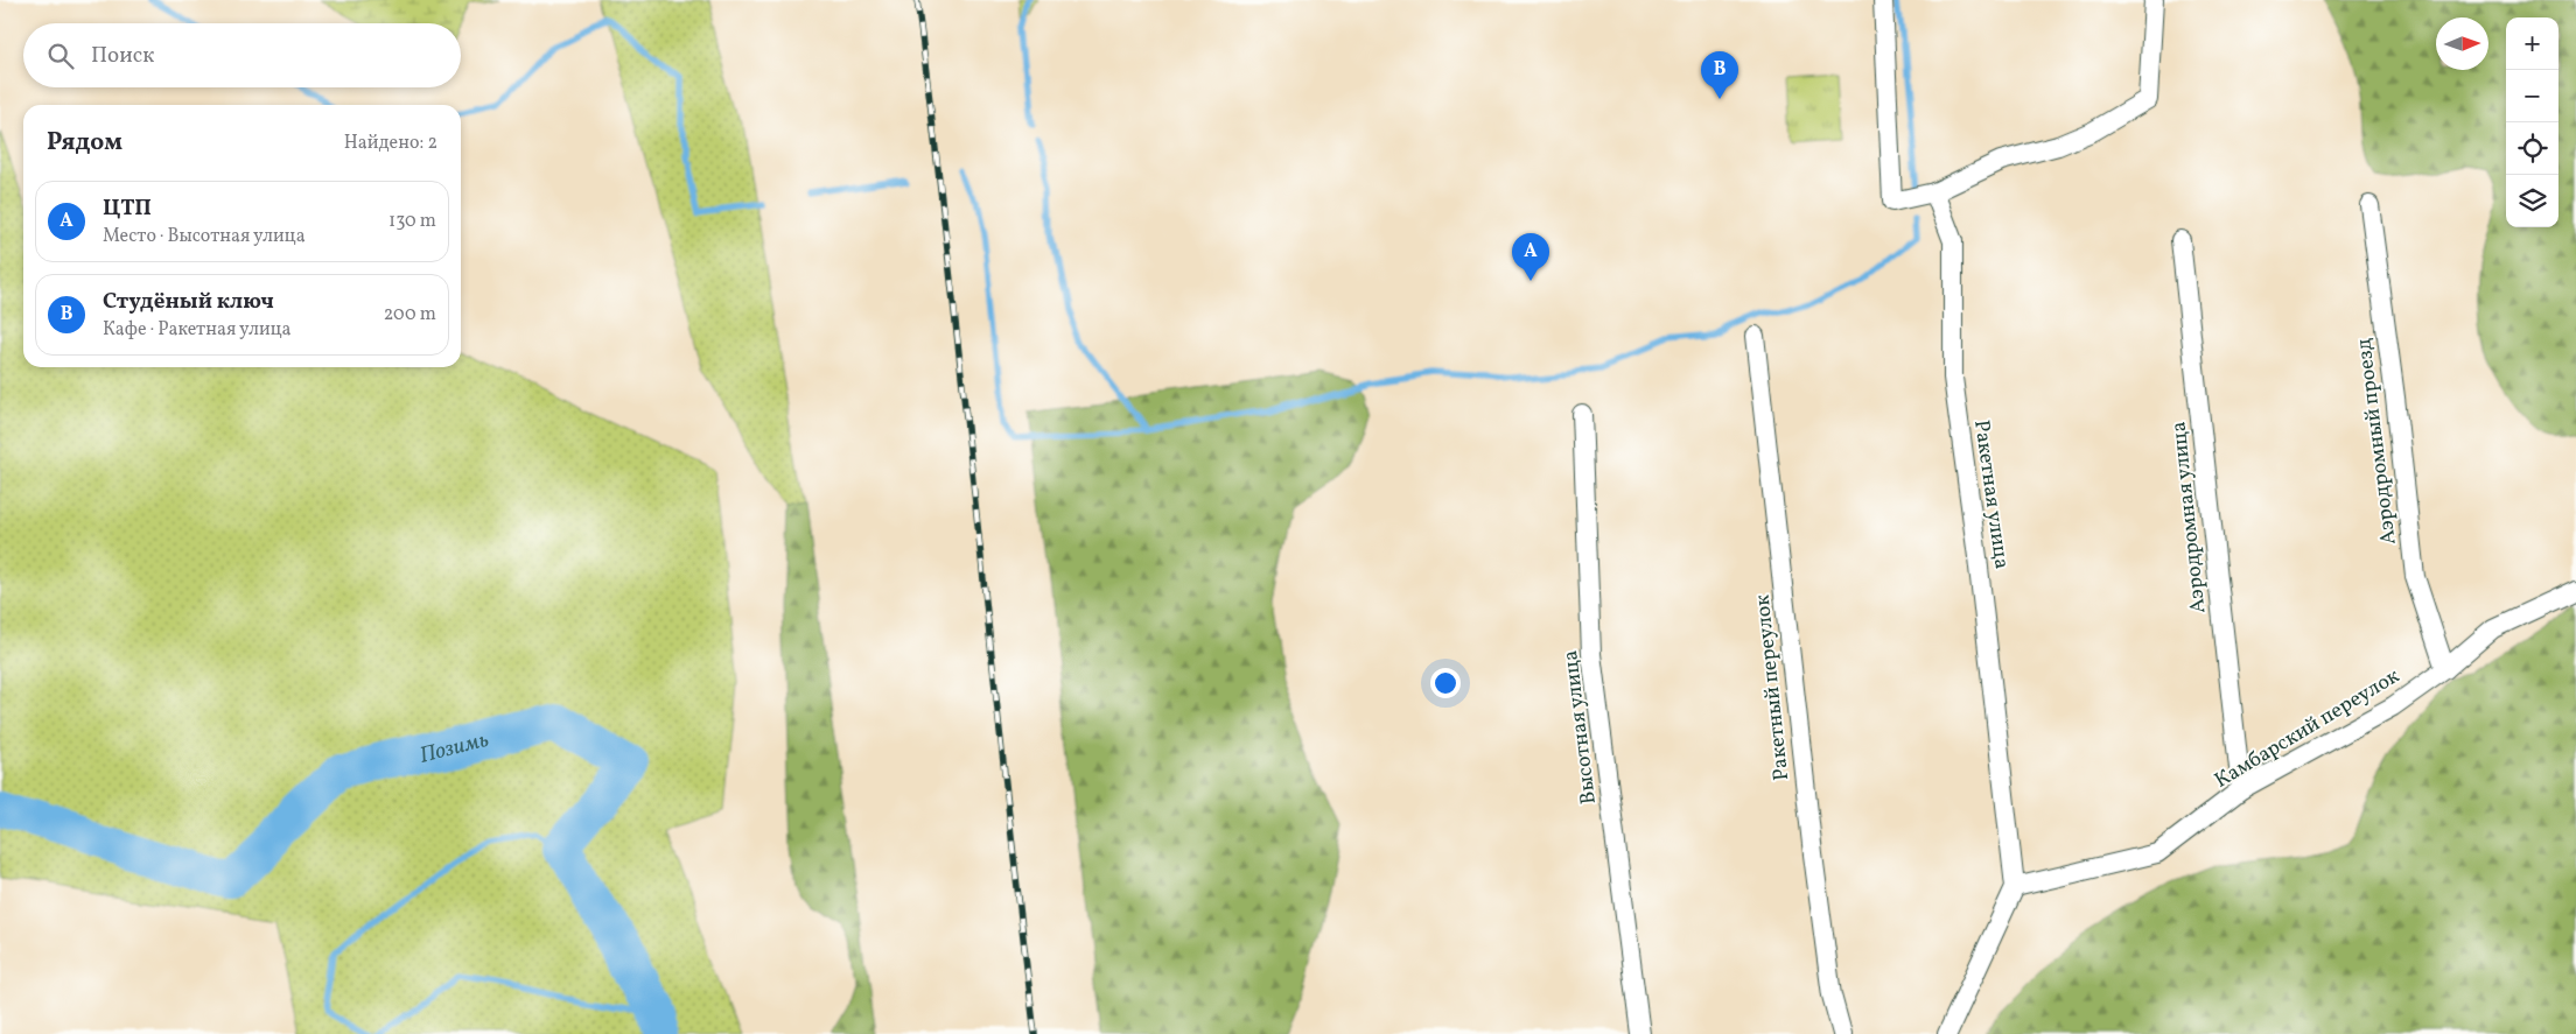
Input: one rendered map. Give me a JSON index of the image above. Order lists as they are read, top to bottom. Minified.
{"streets":{"street":["Аэродромный проезд","Ракетная улица","Аэродромная улица","Ракетный переулок","Высотная улица","Камбарский переулок"]},"crossings":[["Аэродромный проезд","Камбарский переулок"],["Ракетная улица","Камбарский переулок"],["Аэродромная улица","Камбарский переулок"]],"water":["Позимь"],"north":"right","page":{"map_buttons":["+","−"],"search":"Поиск","pins":["B","A"],"heading":["Рядом","Найдено: 2"],"list":[{"mark":"A","name":"ЦТП","note":"Место · Высотная улица","value":"130 m"},{"mark":"B","name":"Студёный ключ","note":"Кафе · Ракетная улица","value":"200 m"}]}}
